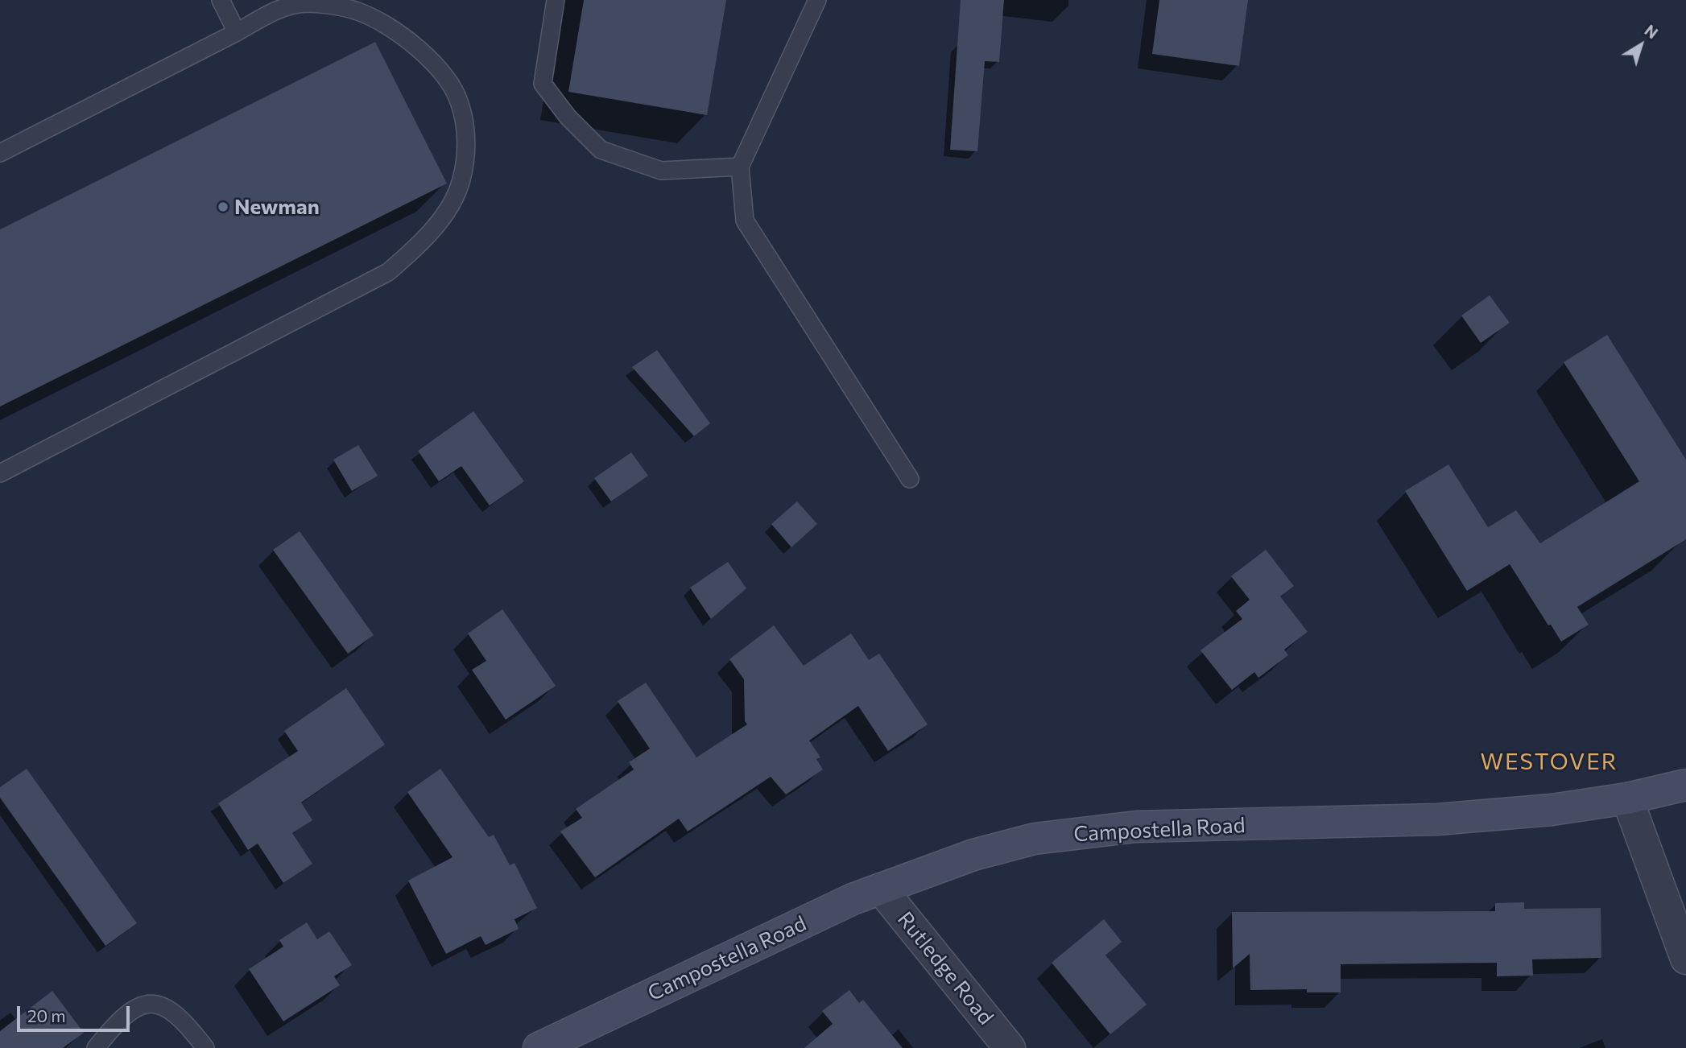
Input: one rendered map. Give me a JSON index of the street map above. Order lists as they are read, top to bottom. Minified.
{"streets":{"main road":["Campostella Road"],"street":["Rutledge Road"]},"crossings":[["Campostella Road","Rutledge Road"]],"districts":["WESTOVER"],"places":["Newman"],"scale_bar":"20 m","north":"top right"}
